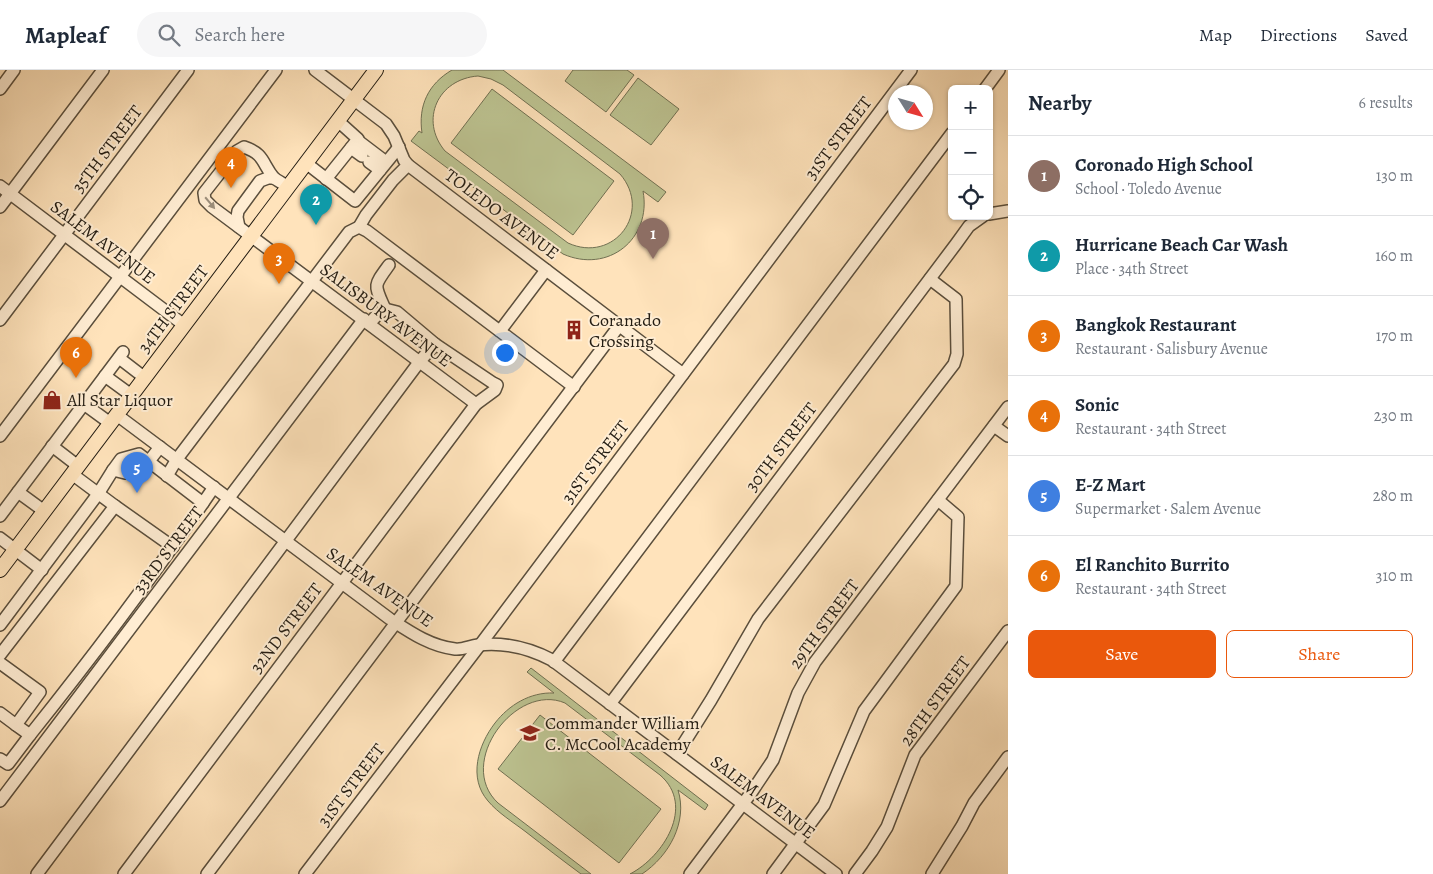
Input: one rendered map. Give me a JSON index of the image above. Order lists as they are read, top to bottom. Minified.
{"streets":{"main road":["34TH STREET"],"street":["31ST STREET","35TH STREET","TOLEDO AVENUE","SALEM AVENUE","SALISBURY AVENUE","30TH STREET","33RD STREET","29TH STREET","32ND STREET","28TH STREET"]},"crossings":[["31ST STREET","TOLEDO AVENUE"],["31ST STREET","SALEM AVENUE"],["35TH STREET","SALEM AVENUE"],["TOLEDO AVENUE","34TH STREET"],["SALEM AVENUE","34TH STREET"],["SALEM AVENUE","30TH STREET"],["SALEM AVENUE","33RD STREET"],["SALEM AVENUE","29TH STREET"],["SALEM AVENUE","32ND STREET"],["34TH STREET","SALISBURY AVENUE"],["SALISBURY AVENUE","33RD STREET"],["SALISBURY AVENUE","32ND STREET"]],"places":{"building":["Coranado Crossing"],"shop":["All Star Liquor"],"school or university":["Commander William C. McCool Academy"]},"north":"bottom right","page":{"header":"Mapleaf","search":"Search here","nav":["Map","Directions","Saved"],"heading":["Nearby","6 results"],"map_buttons":["+","−"],"list":[{"mark":"1","name":"Coronado High School","note":"School · Toledo Avenue","value":"130 m"},{"mark":"2","name":"Hurricane Beach Car Wash","note":"Place · 34th Street","value":"160 m"},{"mark":"3","name":"Bangkok Restaurant","note":"Restaurant · Salisbury Avenue","value":"170 m"},{"mark":"4","name":"Sonic","note":"Restaurant · 34th Street","value":"230 m"},{"mark":"5","name":"E-Z Mart","note":"Supermarket · Salem Avenue","value":"280 m"},{"mark":"6","name":"El Ranchito Burrito","note":"Restaurant · 34th Street","value":"310 m"}],"pins":["4","2","1","3","6","5"],"buttons":["Save","Share"]}}
